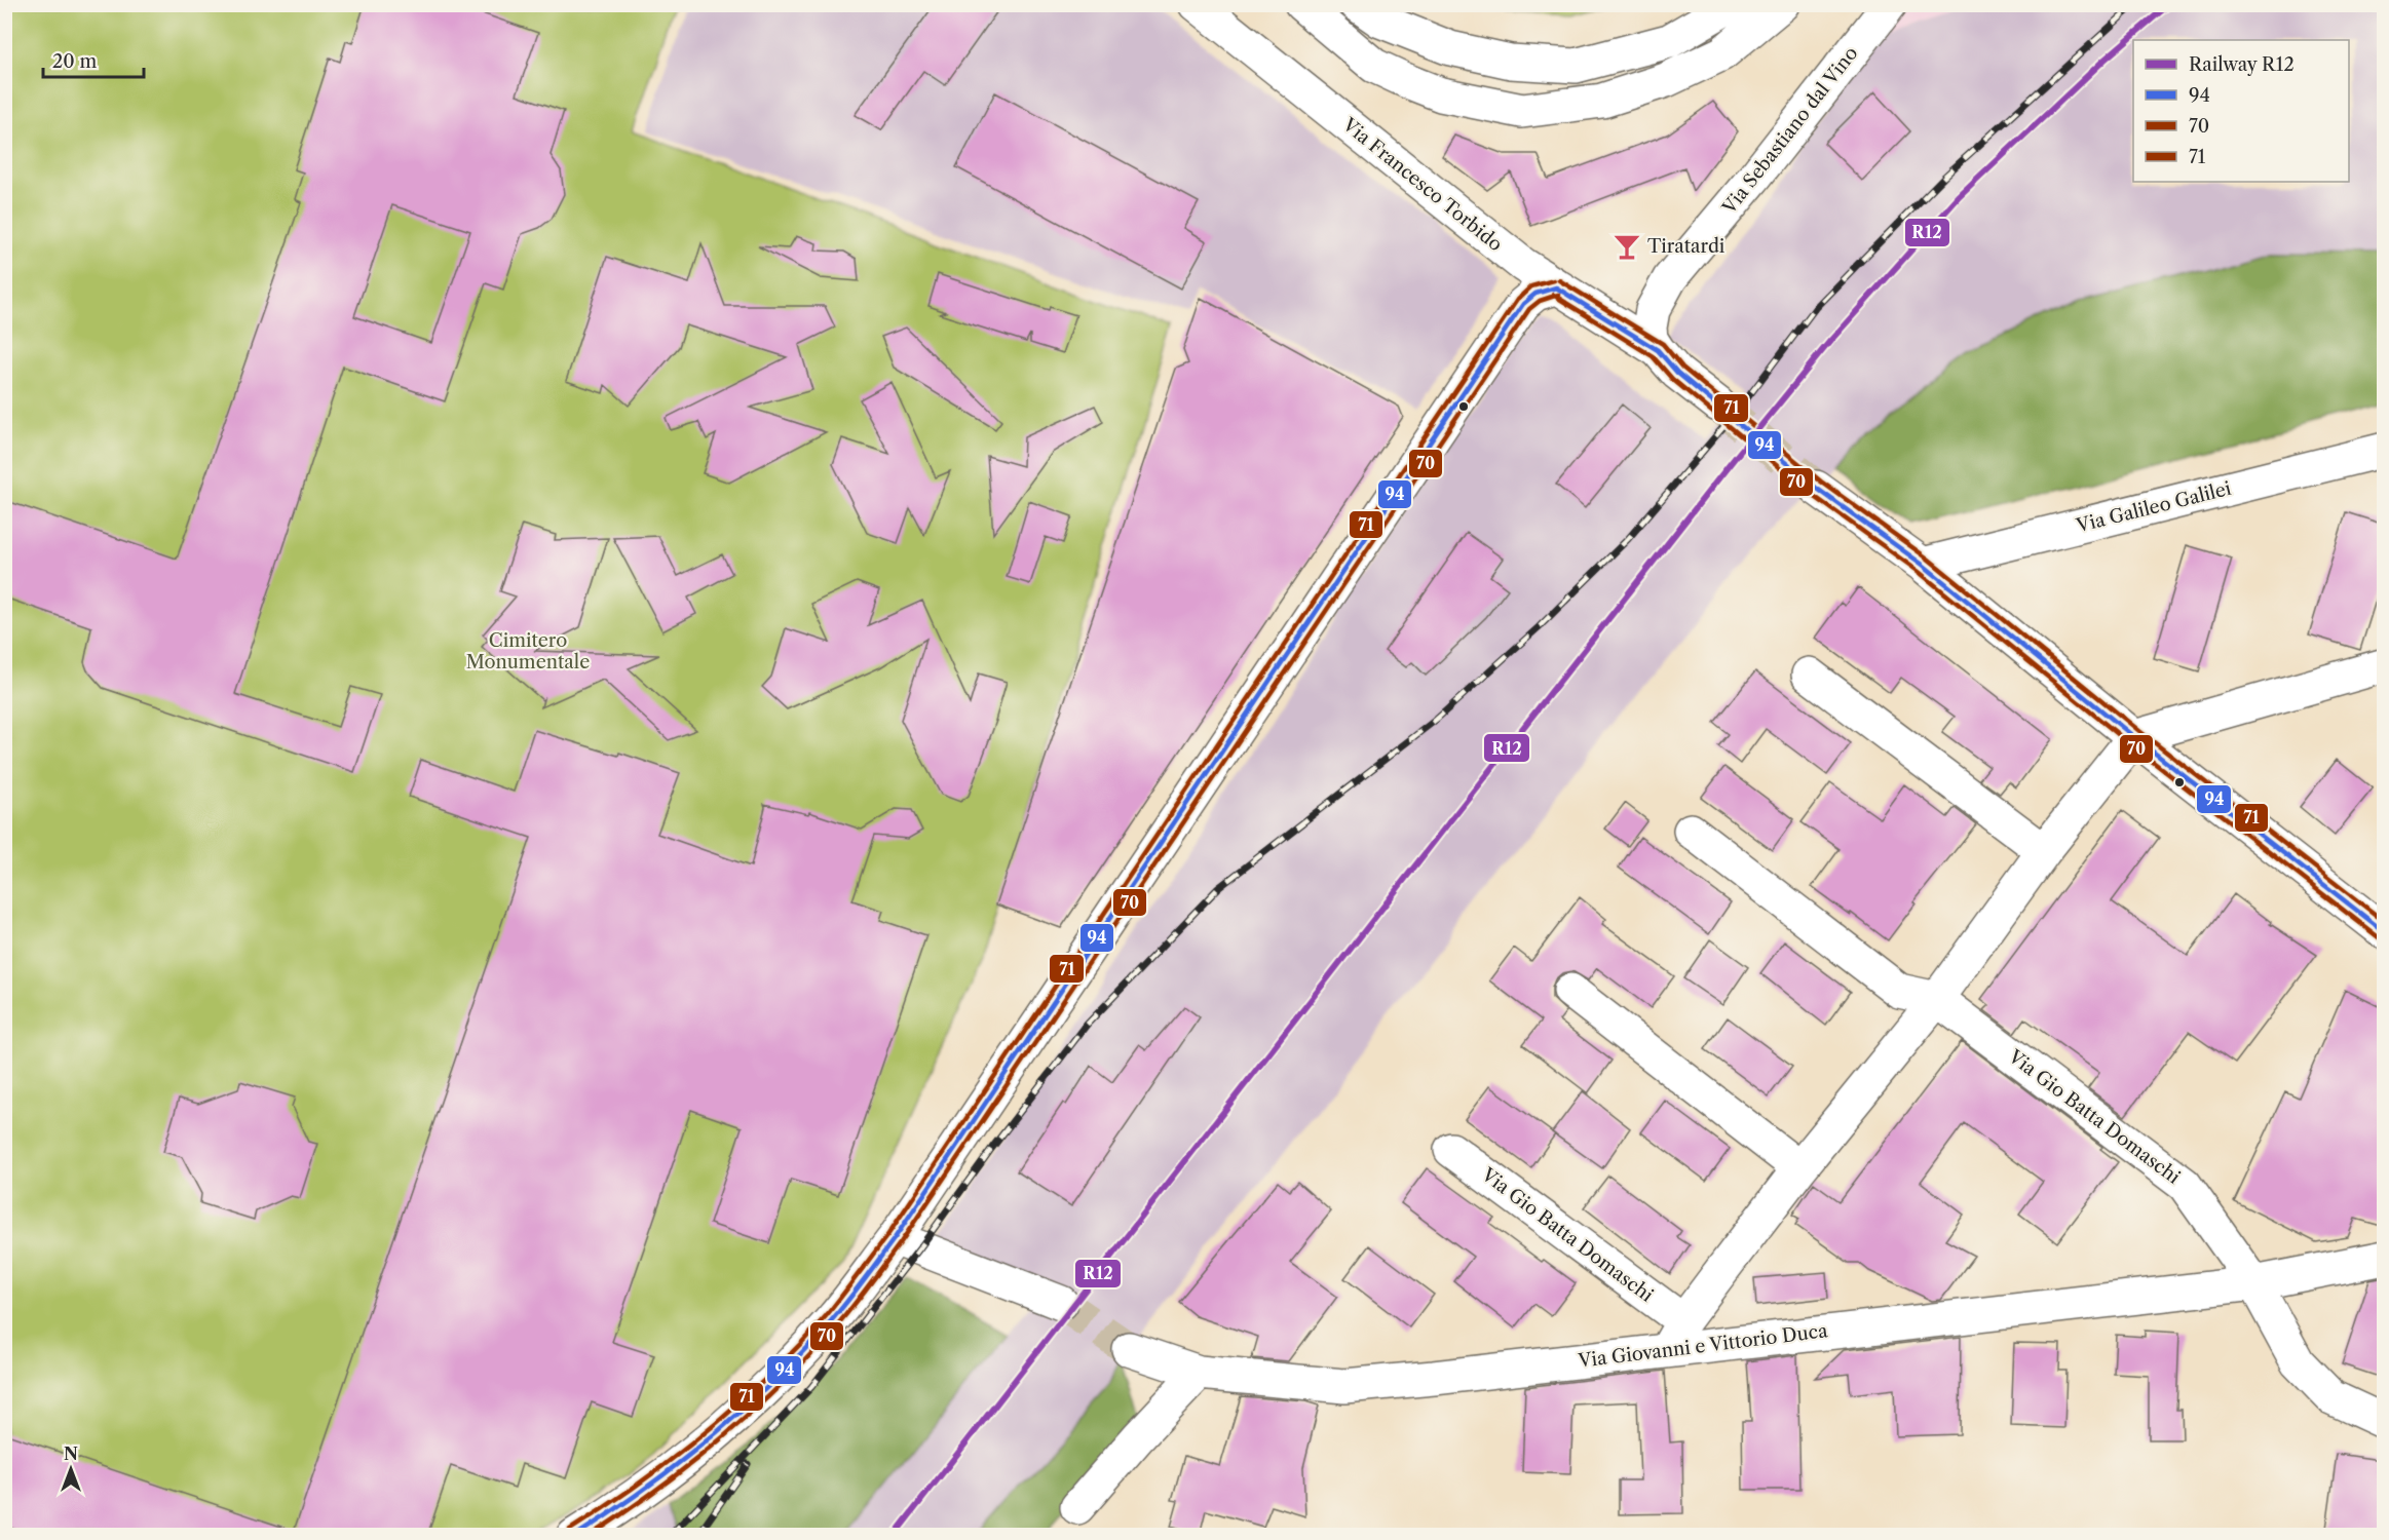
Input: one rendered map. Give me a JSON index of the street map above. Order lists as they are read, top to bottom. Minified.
{"streets":{"street":["Via Sebastiano dal Vino","Via Francesco Torbido","Via Galileo Galilei","Via Gio Batta Domaschi","Via Giovanni e Vittorio Duca"]},"crossings":[["Via Sebastiano dal Vino","Via Francesco Torbido"],["Via Gio Batta Domaschi","Via Giovanni e Vittorio Duca"]],"parks":["Cimitero Monumentale"],"places":{"bar":["Tiratardi"]},"lines":["rail line R12","transit line 71","transit line 94","transit line 70"],"legend":["Railway R12","94","70","71"],"scale_bar":"20 m","north":"top"}
